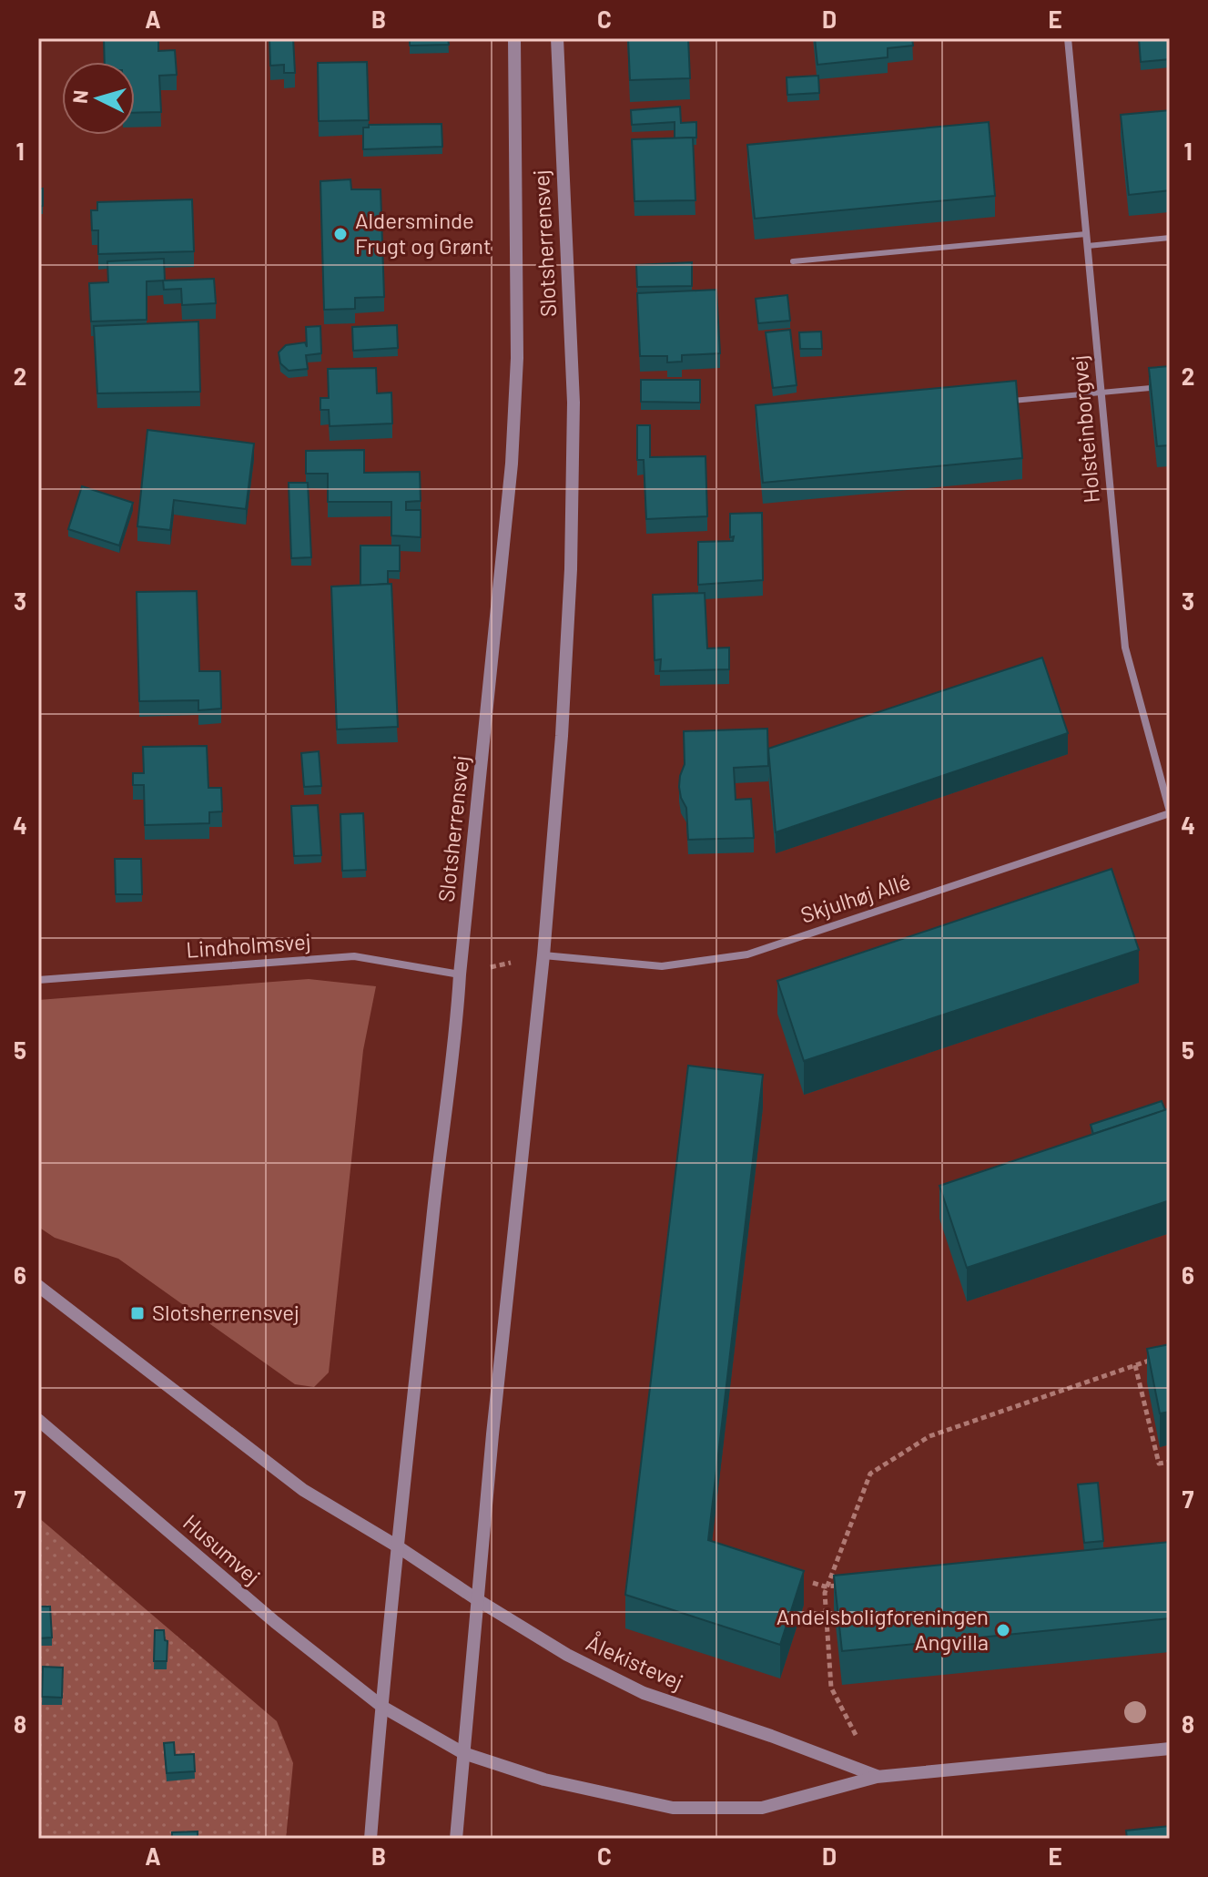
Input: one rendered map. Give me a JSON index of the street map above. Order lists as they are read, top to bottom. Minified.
{"streets":{"street":["Slotsherrensvej","Holsteinborgvej","Skjulhøj Allé","Lindholmsvej","Husumvej","Ålekistevej"]},"crossings":[["Slotsherrensvej","Skjulhøj Allé"],["Slotsherrensvej","Lindholmsvej"],["Slotsherrensvej","Husumvej"],["Slotsherrensvej","Ålekistevej"],["Holsteinborgvej","Skjulhøj Allé"],["Husumvej","Ålekistevej"]],"places":{"other":["Aldersminde Frugt og Grønt","Andelsboligforeningen Angvilla"],"transit":["Slotsherrensvej"]},"north":"left","grid":{"columns":["A","B","C","D","E"],"rows":["1","2","3","4","5","6","7","8"]}}
